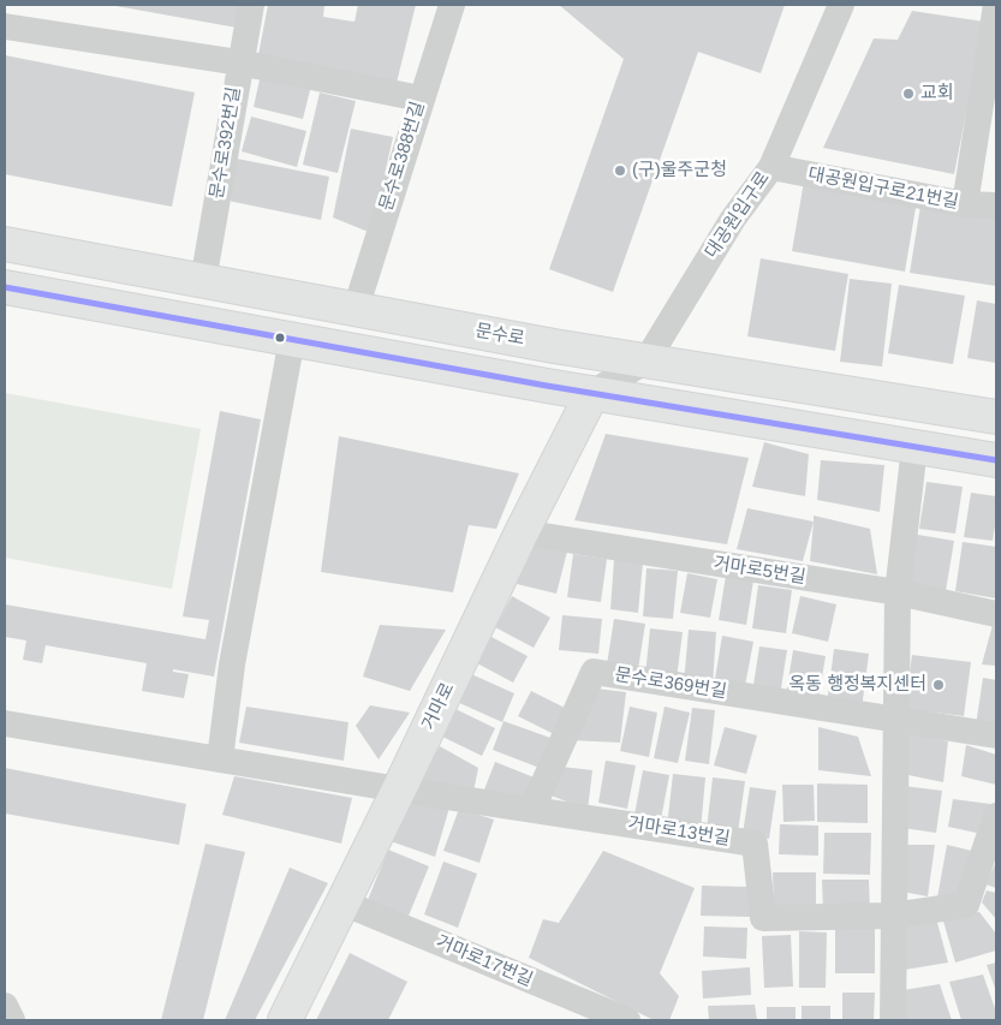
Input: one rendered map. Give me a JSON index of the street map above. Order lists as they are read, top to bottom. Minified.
{"streets":{"main road":["문수로","거마로"],"street":["문수로392번길","문수로388번길","대공원입구로21번길","대공원입구로","거마로5번길","문수로369번길","거마로13번길","거마로17번길"]},"crossings":[["문수로392번길","문수로"],["문수로388번길","문수로"],["대공원입구로21번길","대공원입구로"],["대공원입구로","문수로"],["대공원입구로","거마로"],["거마로5번길","거마로"],["문수로369번길","거마로13번길"],["거마로","거마로13번길"],["거마로","거마로17번길"]],"places":["교회","(구)울주군청","옥동 행정복지센터"]}
